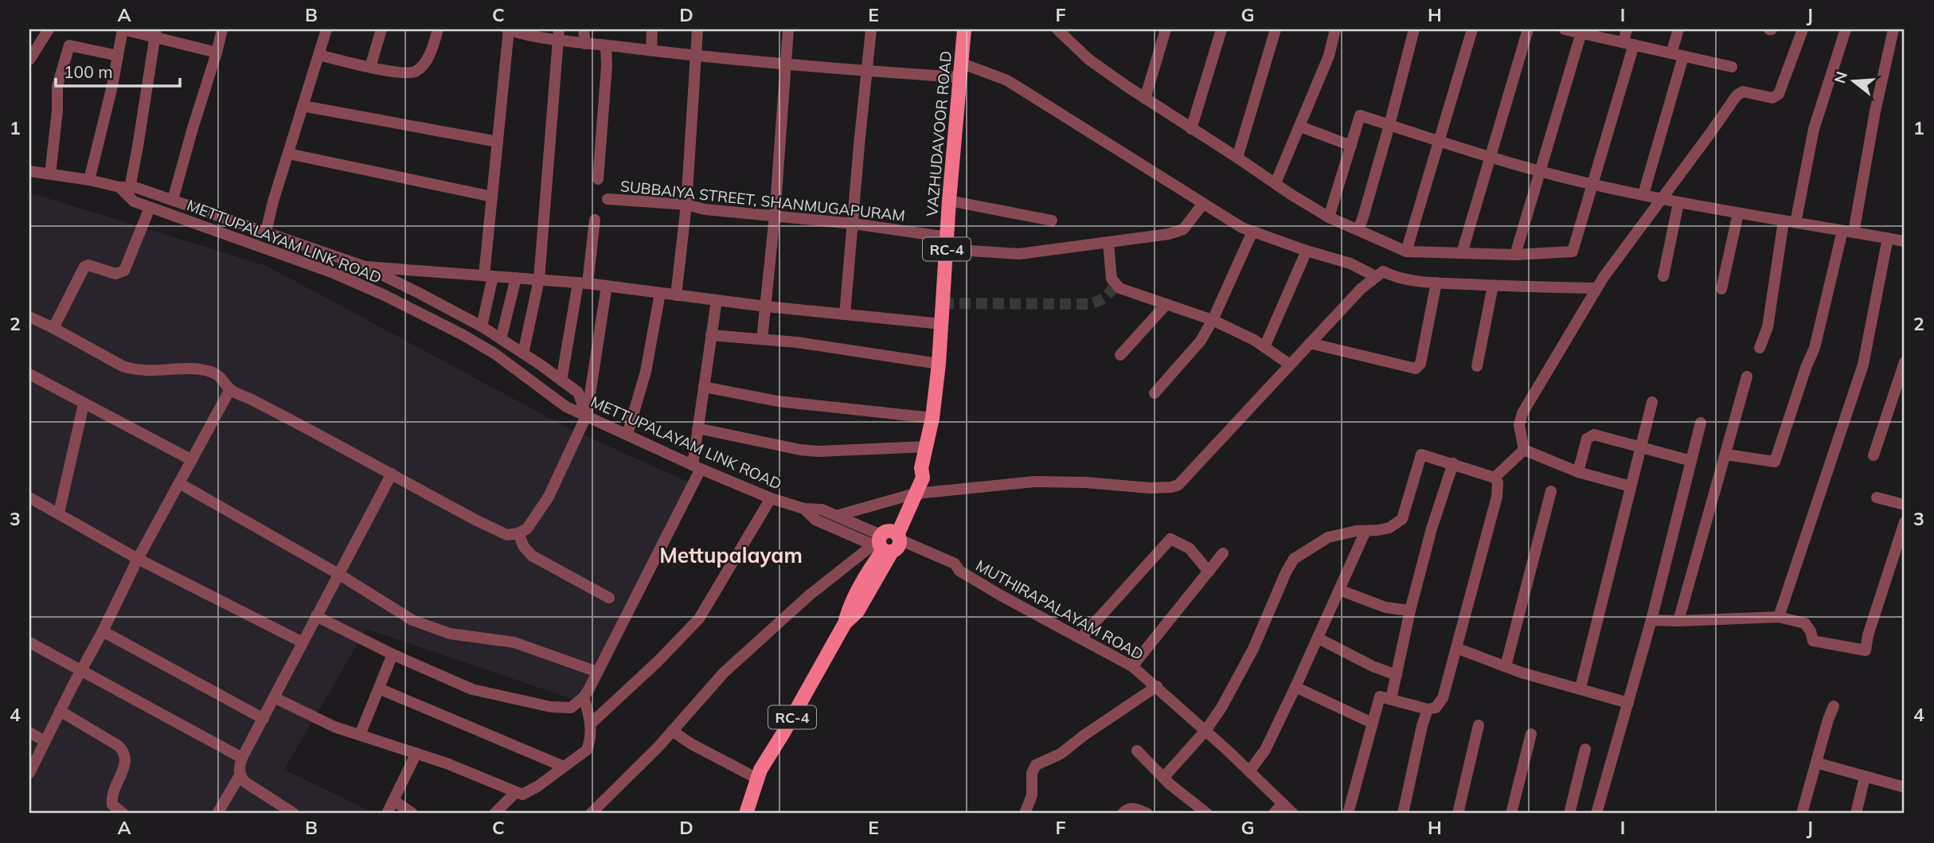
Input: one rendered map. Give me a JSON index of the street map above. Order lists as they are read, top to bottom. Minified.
{"streets":{"main road":["VAZHUDAVOOR ROAD","RC-4"],"street":["SUBBAIYA STREET, SHANMUGAPURAM","METTUPALAYAM LINK ROAD","MUTHIRAPALAYAM ROAD"]},"crossings":[["VAZHUDAVOOR ROAD","SUBBAIYA STREET, SHANMUGAPURAM"],["VAZHUDAVOOR ROAD","METTUPALAYAM LINK ROAD"],["VAZHUDAVOOR ROAD","RC-4"],["VAZHUDAVOOR ROAD","MUTHIRAPALAYAM ROAD"],["METTUPALAYAM LINK ROAD","RC-4"],["METTUPALAYAM LINK ROAD","MUTHIRAPALAYAM ROAD"],["RC-4","MUTHIRAPALAYAM ROAD"]],"districts":["Mettupalayam"],"scale_bar":"100 m","north":"left","grid":{"columns":["A","B","C","D","E","F","G","H","I","J"],"rows":["1","2","3","4"]}}
